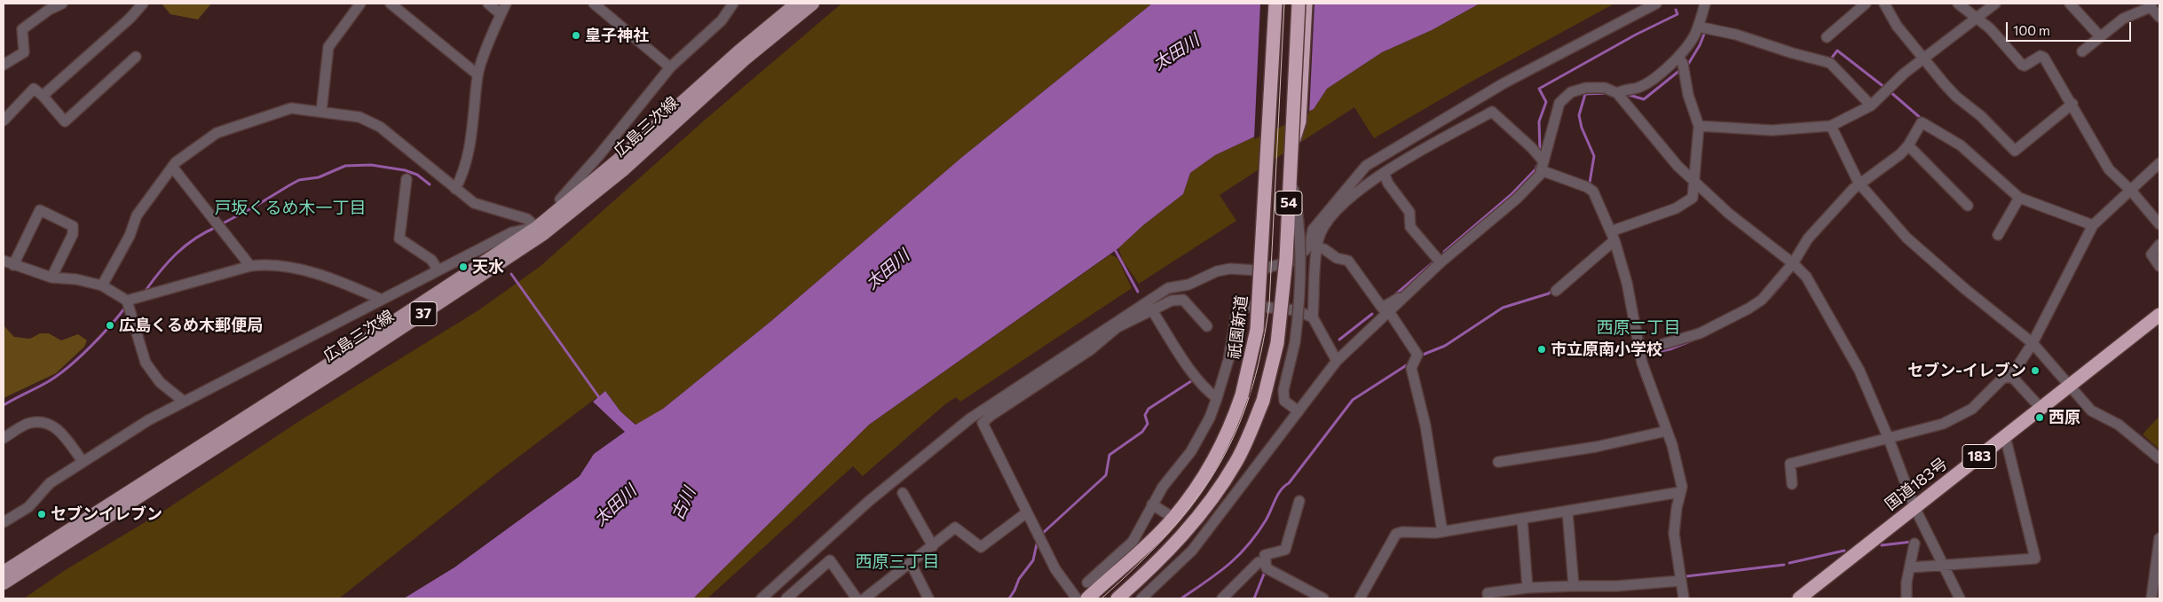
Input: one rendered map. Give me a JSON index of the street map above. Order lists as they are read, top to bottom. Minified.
{"streets":{"highway":["54","祇園新道","183","国道183号"],"main road":["広島三次線","37"]},"districts":["戸坂くるめ木一丁目","西原二丁目","西原三丁目"],"water":["太田川","古川"],"places":["皇子神社","天水","広島くるめ木郵便局","市立原南小学校","セブン-イレブン","西原","セブンイレブン"],"scale_bar":"100 m"}
